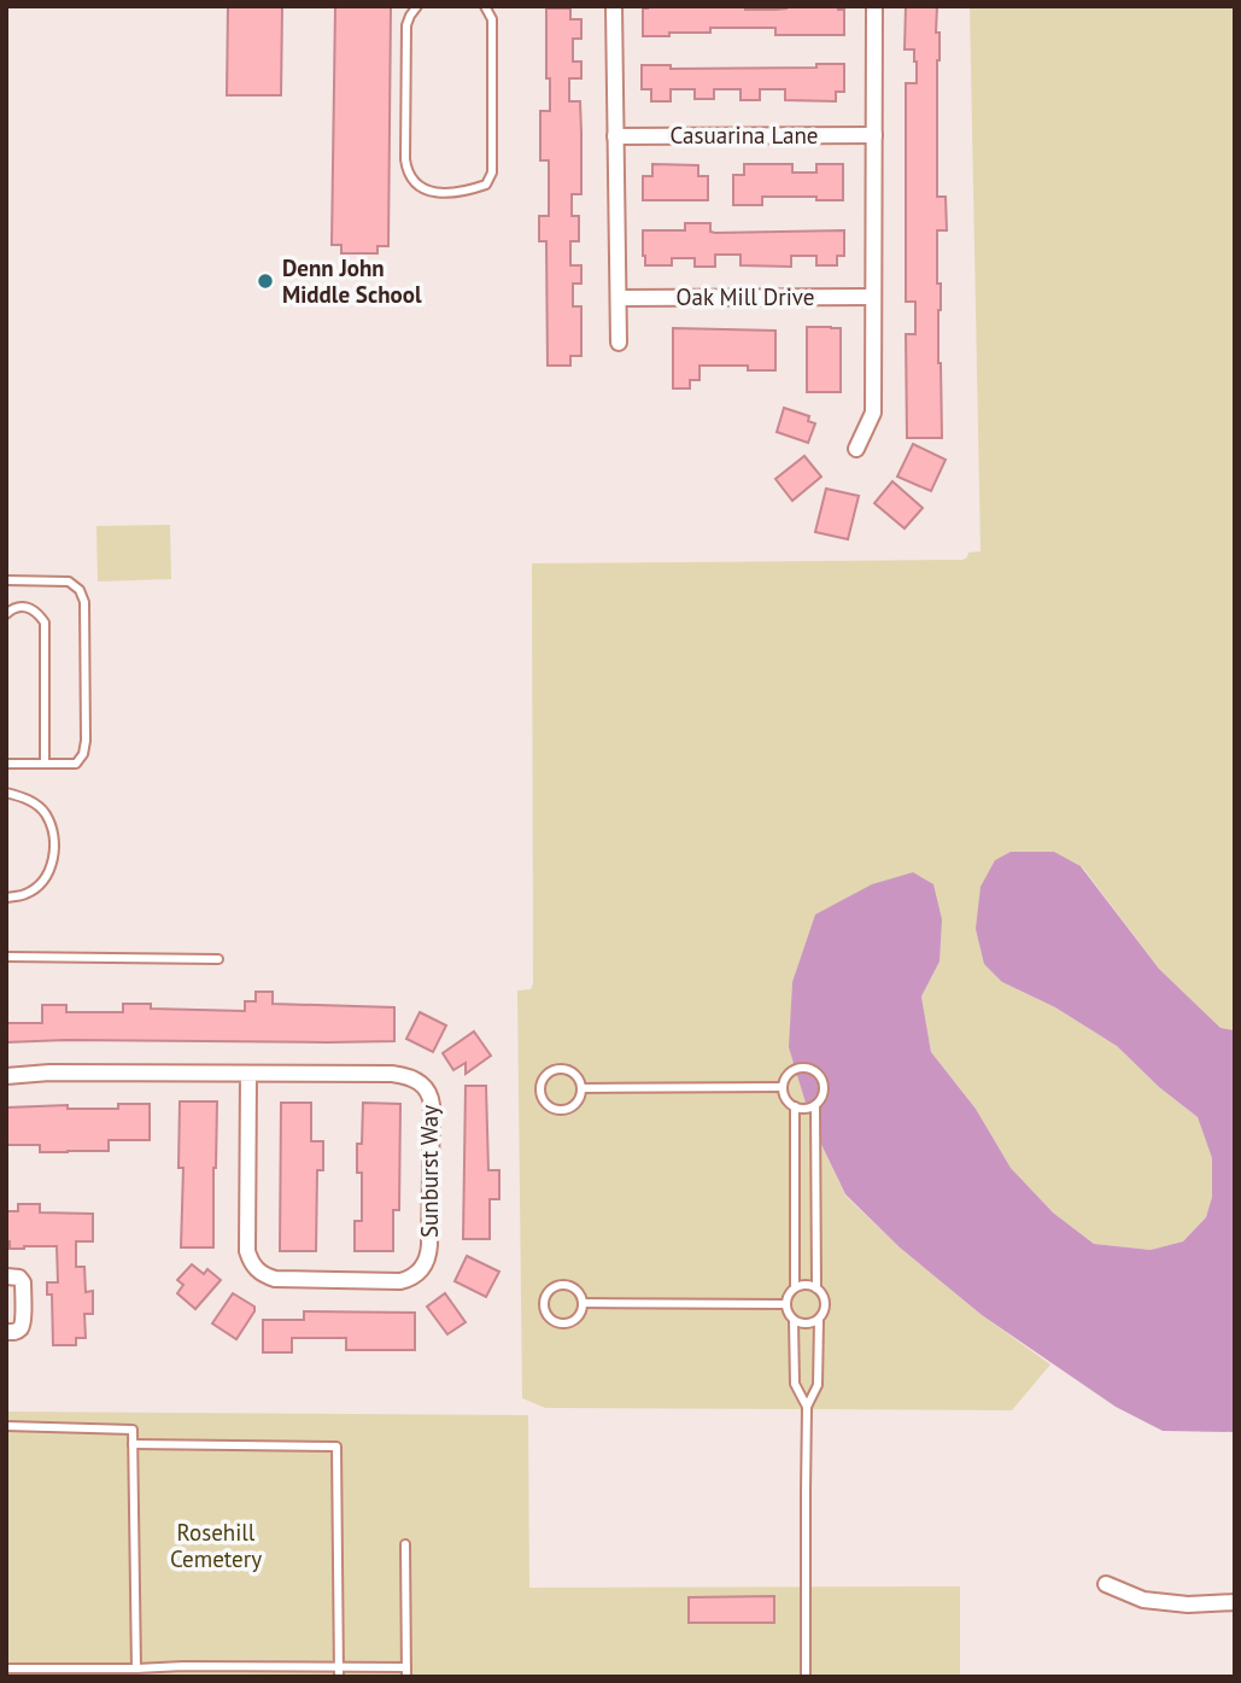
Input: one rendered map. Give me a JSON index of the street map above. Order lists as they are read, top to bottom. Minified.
{"streets":{"street":["Casuarina Lane","Oak Mill Drive","Sunburst Way"]},"parks":["Rosehill Cemetery"],"places":["Denn John Middle School"]}
